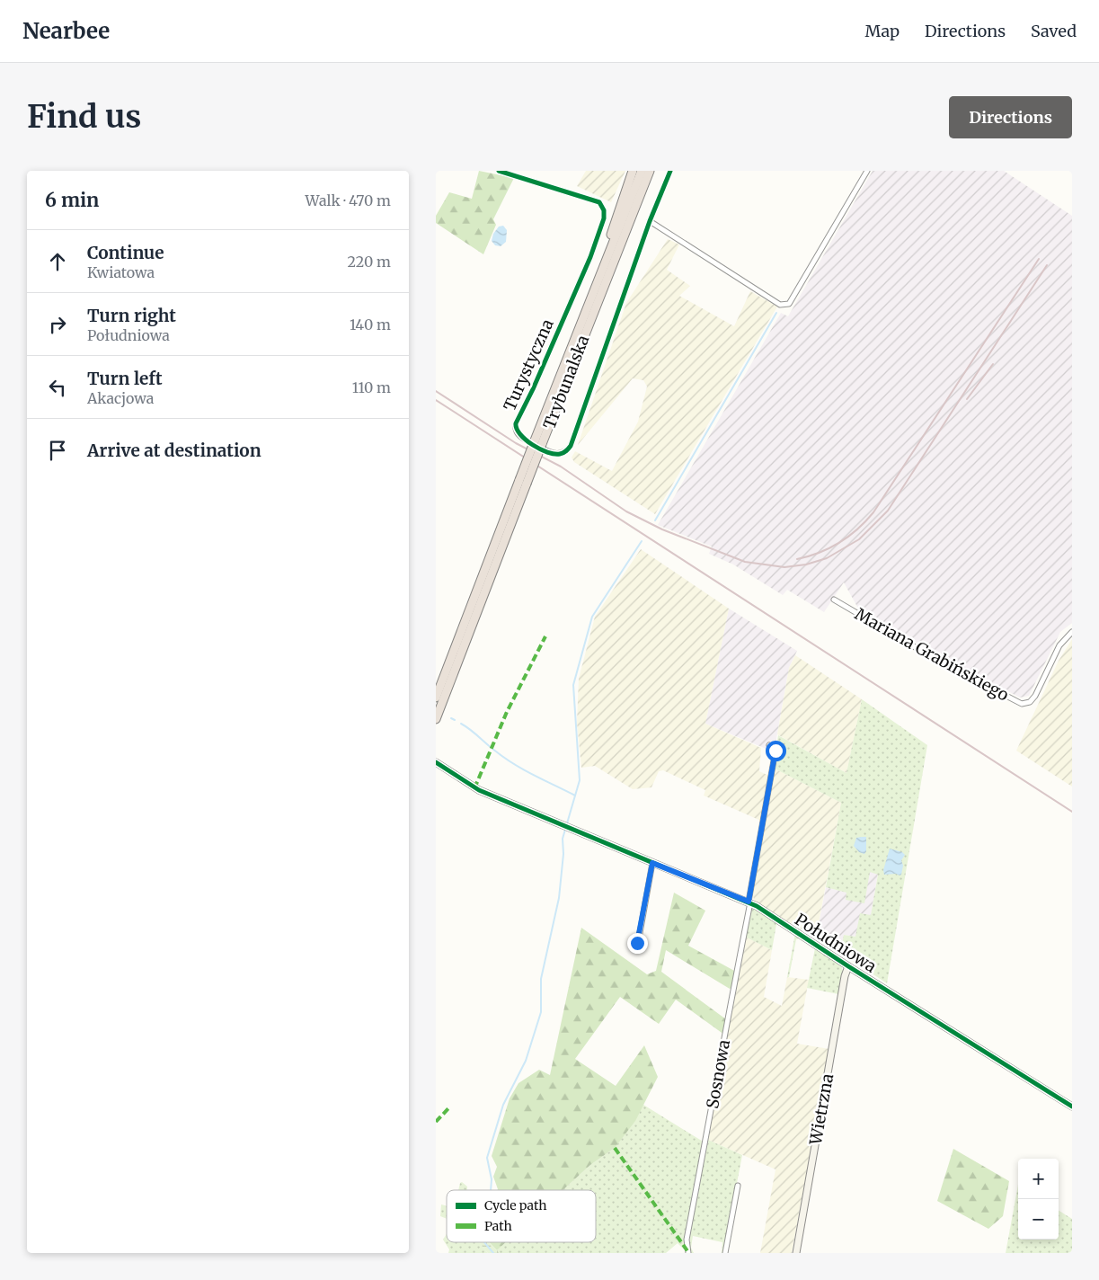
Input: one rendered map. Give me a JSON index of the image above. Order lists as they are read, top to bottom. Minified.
{"streets":{"highway":["Trybunalska"],"street":["Turystyczna","Mariana Grabińskiego","Południowa","Sosnowa","Wietrzna"]},"crossings":[["Południowa","Sosnowa"],["Południowa","Wietrzna"]],"legend":["Cycle path","Path"],"page":{"header":"Nearbee","nav":["Map","Directions","Saved"],"buttons":"Directions","title":"Find us","heading":["6 min","Walk · 470 m"],"list":[["Continue","Kwiatowa","220 m"],["Turn right","Południowa","140 m"],["Turn left","Akacjowa","110 m"],"Arrive at destination"],"map_buttons":["+","−"]}}
